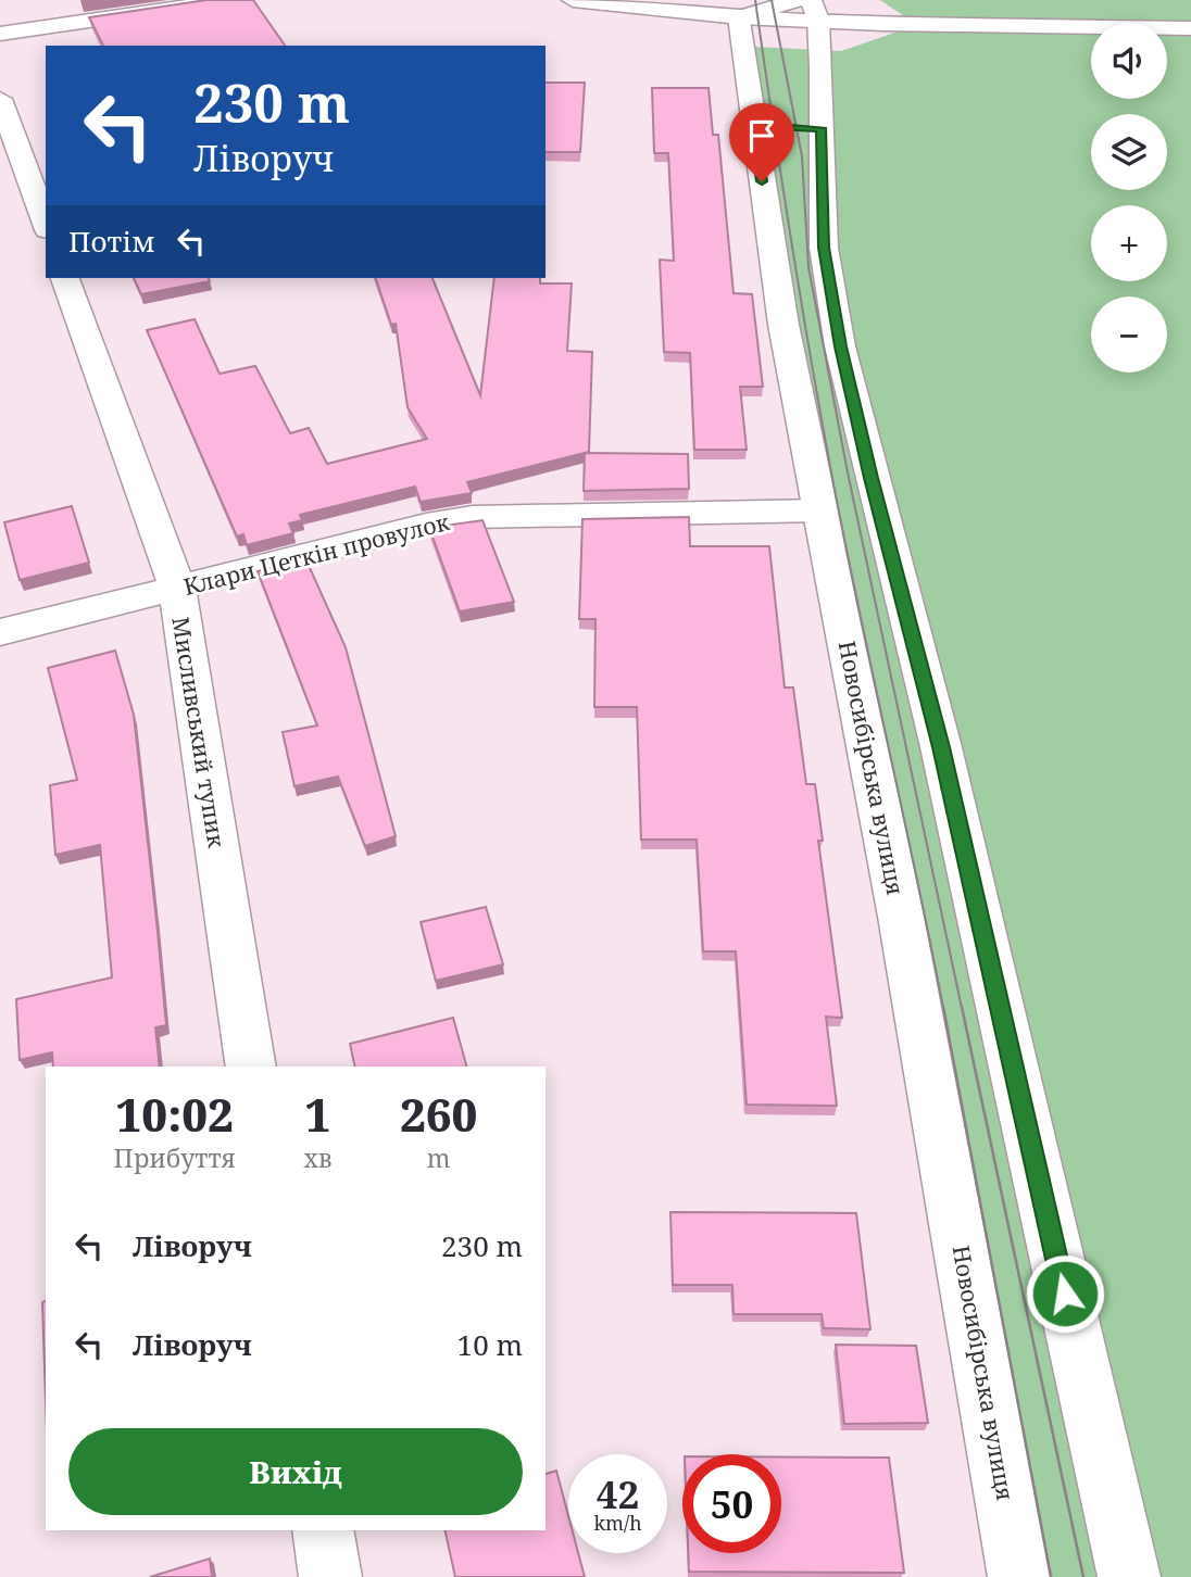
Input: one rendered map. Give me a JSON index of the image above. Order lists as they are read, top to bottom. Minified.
{"streets":{"main road":["Клари Цеткін провулок","Мисливський тупик","Новосибірська вулиця"]},"crossings":[["Клари Цеткін провулок","Мисливський тупик"],["Клари Цеткін провулок","Новосибірська вулиця"]],"page":{"map_buttons":["+","−"],"turn":["230 m","Ліворуч"],"then":"Потім","eta":["10:02","Прибуття","1","хв","260","m"],"list":[{"name":"Ліворуч","value":"230 m"},{"name":"Ліворуч","value":"10 m"}],"buttons":"Вихід","speed":"42 km/h","limit":"50"}}
